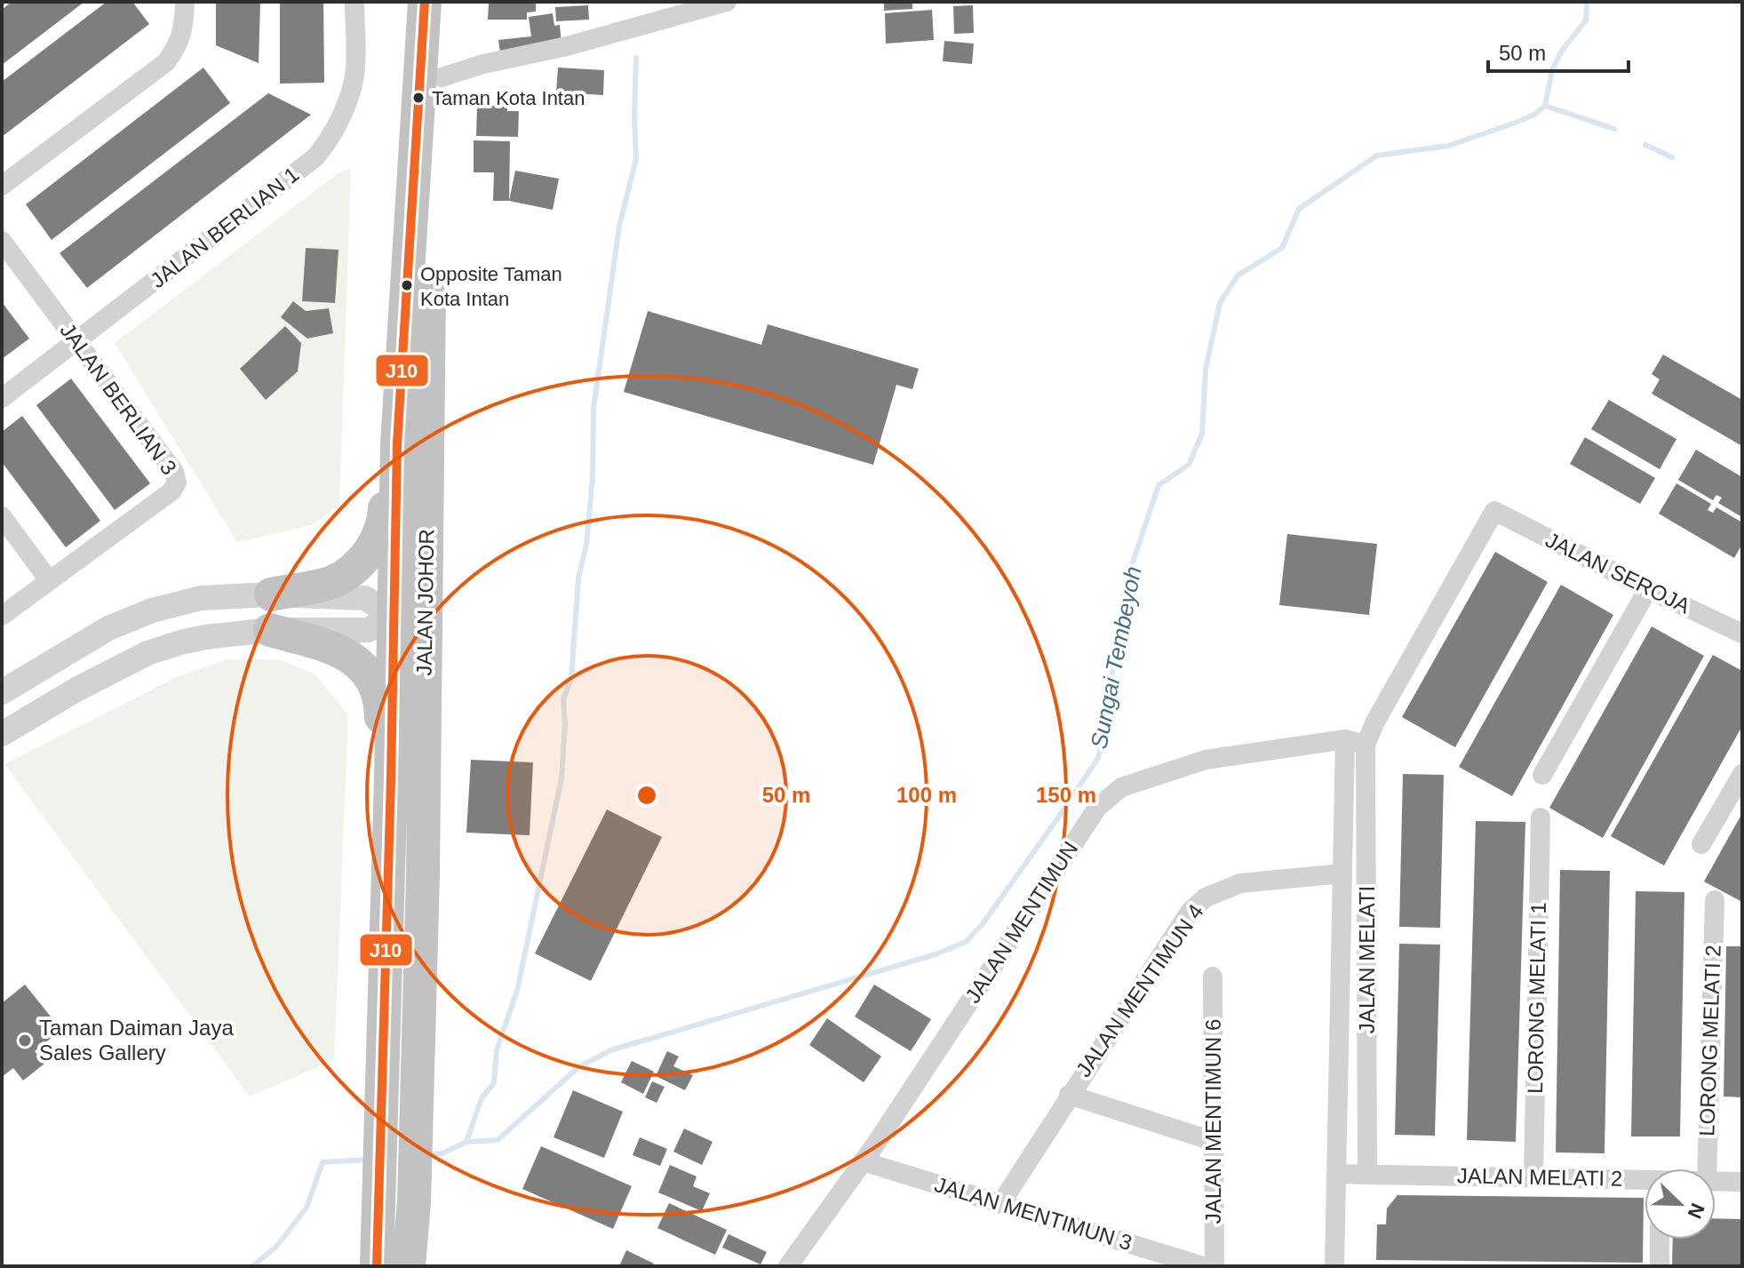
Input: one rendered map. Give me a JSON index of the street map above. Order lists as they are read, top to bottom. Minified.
{"streets":{"highway":["JALAN JOHOR"],"street":["JALAN BERLIAN 1","JALAN BERLIAN 3","JALAN SEROJA","JALAN MENTIMUN","JALAN MELATI","JALAN MENTIMUN 4","LORONG MELATI 1","LORONG MELATI 2","JALAN MENTIMUN 6","JALAN MELATI 2","JALAN MENTIMUN 3"]},"crossings":[["JALAN BERLIAN 1","JALAN BERLIAN 3"],["JALAN SEROJA","JALAN MELATI"],["JALAN MENTIMUN","JALAN MENTIMUN 3"],["JALAN MELATI","JALAN MELATI 2"],["JALAN MENTIMUN 4","JALAN MENTIMUN 3"],["LORONG MELATI 1","JALAN MELATI 2"]],"water":["Sungai Tembeyoh"],"places":["Taman Kota Intan","Opposite Taman Kota Intan","Taman Daiman Jaya Sales Gallery"],"lines":["transit line J10"],"scale_bar":"50 m","north":"bottom right","rings":["50 m","100 m","150 m"]}
